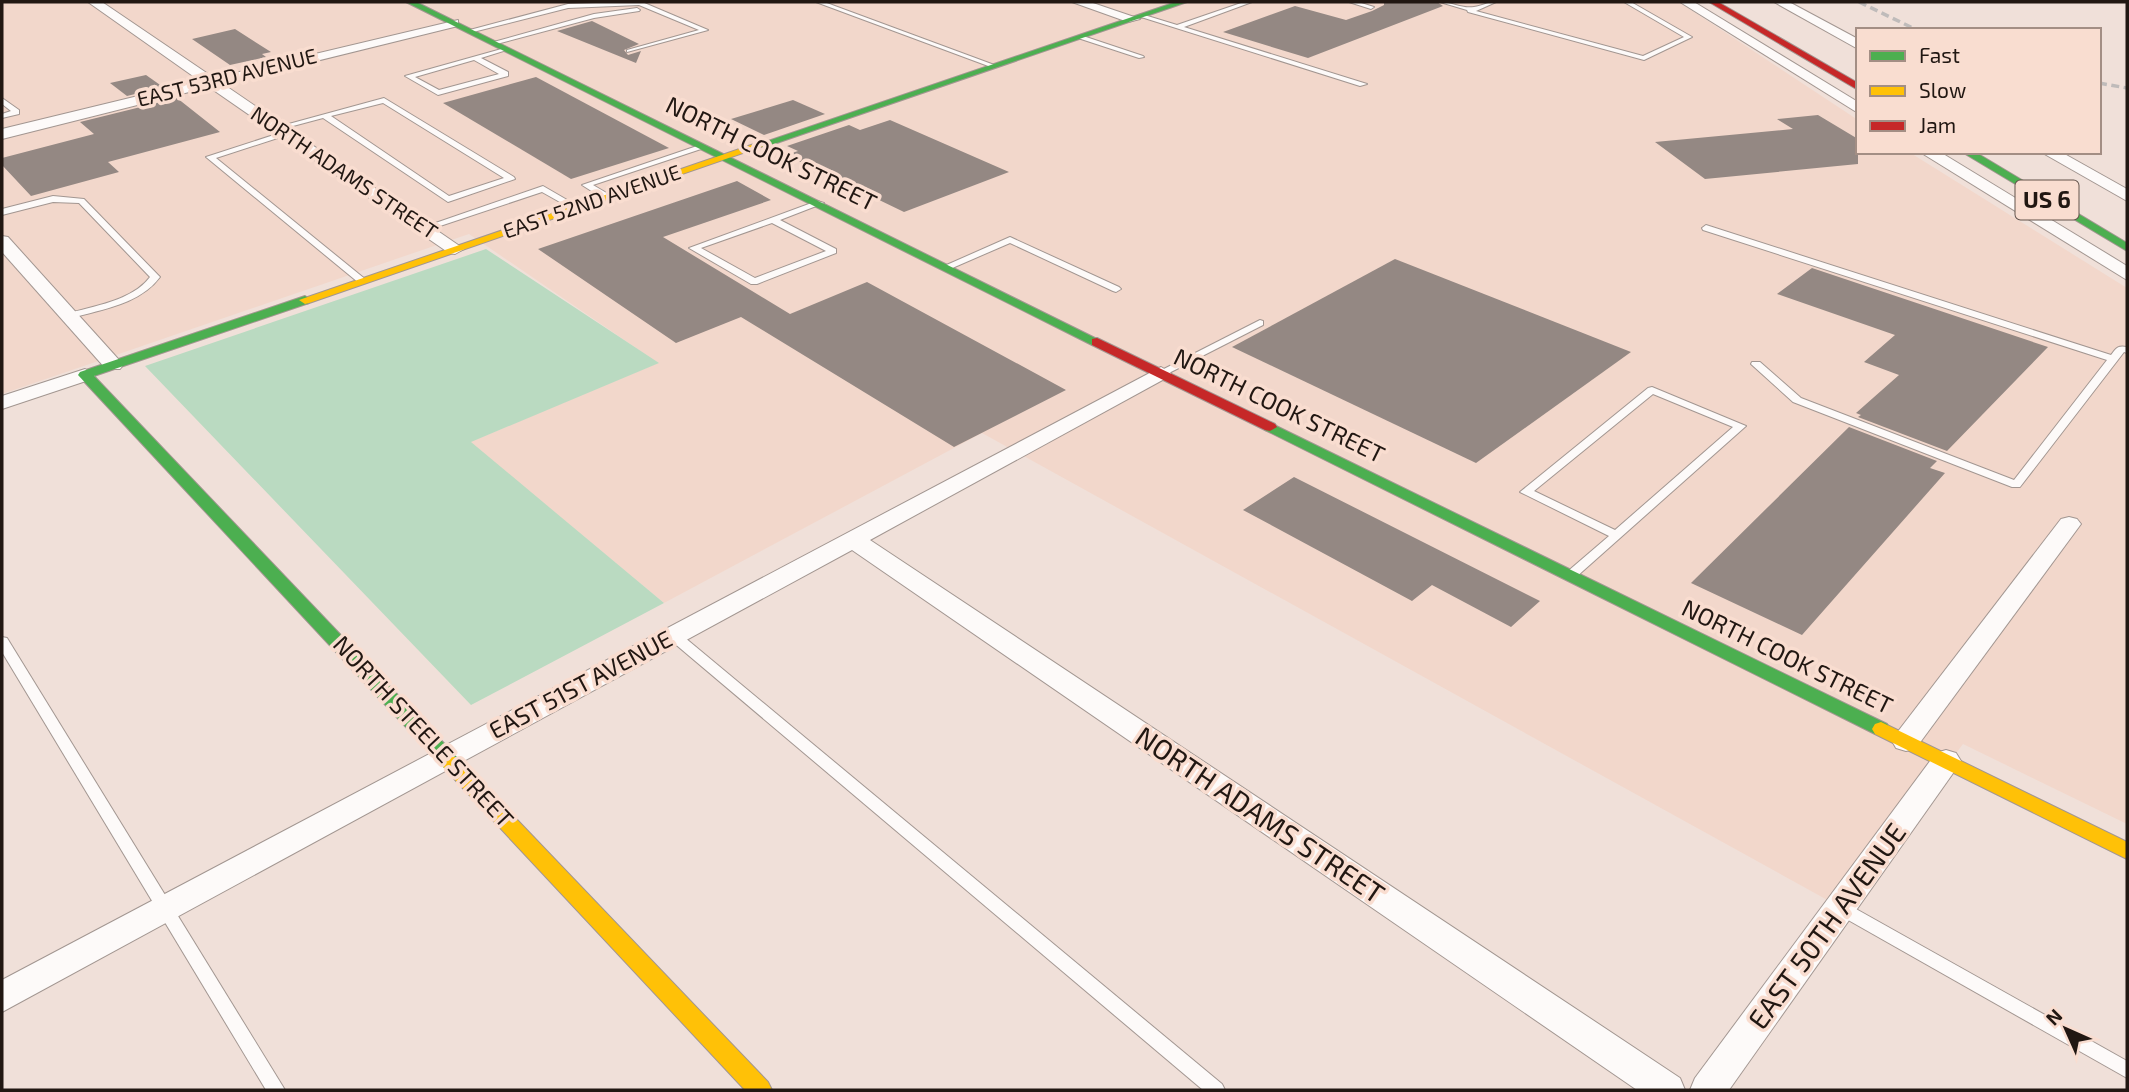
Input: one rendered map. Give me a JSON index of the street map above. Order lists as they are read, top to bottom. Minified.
{"streets":{"main road":["NORTH COOK STREET","US 6","EAST 52ND AVENUE","NORTH STEELE STREET"],"street":["EAST 53RD AVENUE","NORTH ADAMS STREET","EAST 51ST AVENUE","EAST 50TH AVENUE"]},"crossings":[["EAST 53RD AVENUE","NORTH COOK STREET"],["EAST 53RD AVENUE","NORTH ADAMS STREET"],["NORTH COOK STREET","EAST 52ND AVENUE"],["NORTH COOK STREET","EAST 51ST AVENUE"],["NORTH COOK STREET","EAST 50TH AVENUE"],["NORTH ADAMS STREET","EAST 52ND AVENUE"],["NORTH ADAMS STREET","EAST 51ST AVENUE"],["EAST 52ND AVENUE","NORTH STEELE STREET"],["EAST 51ST AVENUE","NORTH STEELE STREET"]],"legend":["Fast","Slow","Jam"],"north":"top left"}
